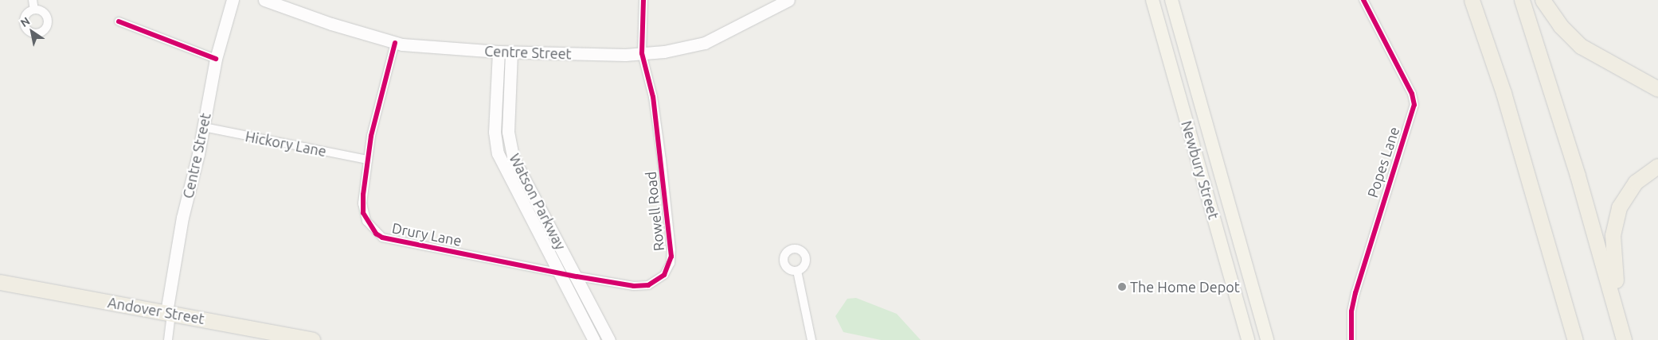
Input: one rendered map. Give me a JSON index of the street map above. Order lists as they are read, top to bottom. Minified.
{"streets":{"highway":["Andover Street"],"main road":["Centre Street","Newbury Street","Watson Parkway"],"street":["Hickory Lane","Popes Lane","Rowell Road","Drury Lane"]},"crossings":[["Centre Street","Hickory Lane"],["Centre Street","Watson Parkway"],["Centre Street","Rowell Road"],["Centre Street","Drury Lane"],["Centre Street","Andover Street"],["Hickory Lane","Drury Lane"],["Watson Parkway","Rowell Road"],["Watson Parkway","Drury Lane"],["Rowell Road","Drury Lane"]],"places":["The Home Depot"],"north":"top left"}
